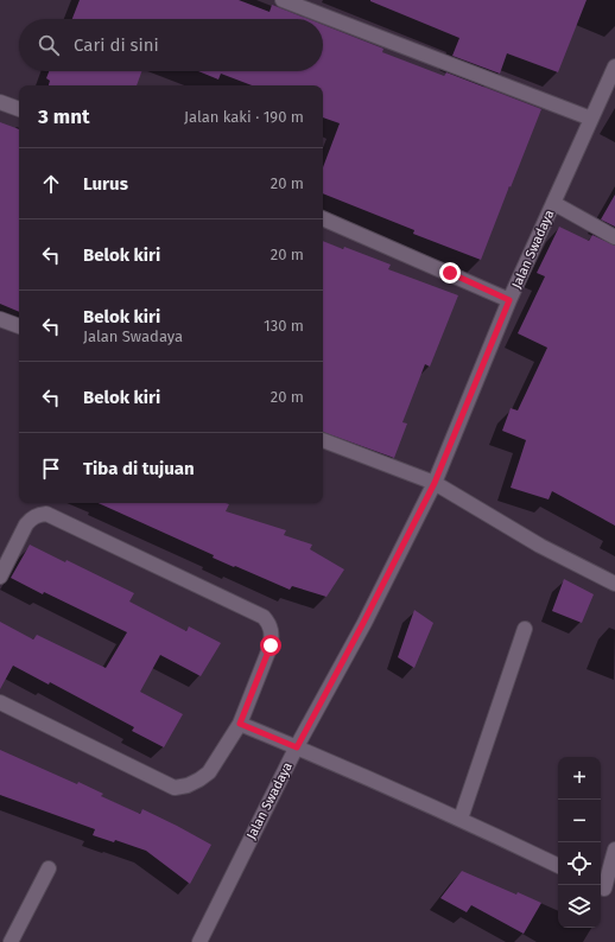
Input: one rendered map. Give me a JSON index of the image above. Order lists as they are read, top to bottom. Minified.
{"streets":{"street":["Jalan Swadaya"]},"page":{"search":"Cari di sini","heading":["3 mnt","Jalan kaki · 190 m"],"list":[["Lurus","20 m"],["Belok kiri","20 m"],["Belok kiri","Jalan Swadaya","130 m"],["Belok kiri","20 m"],"Tiba di tujuan"],"map_buttons":["+","−"]}}
